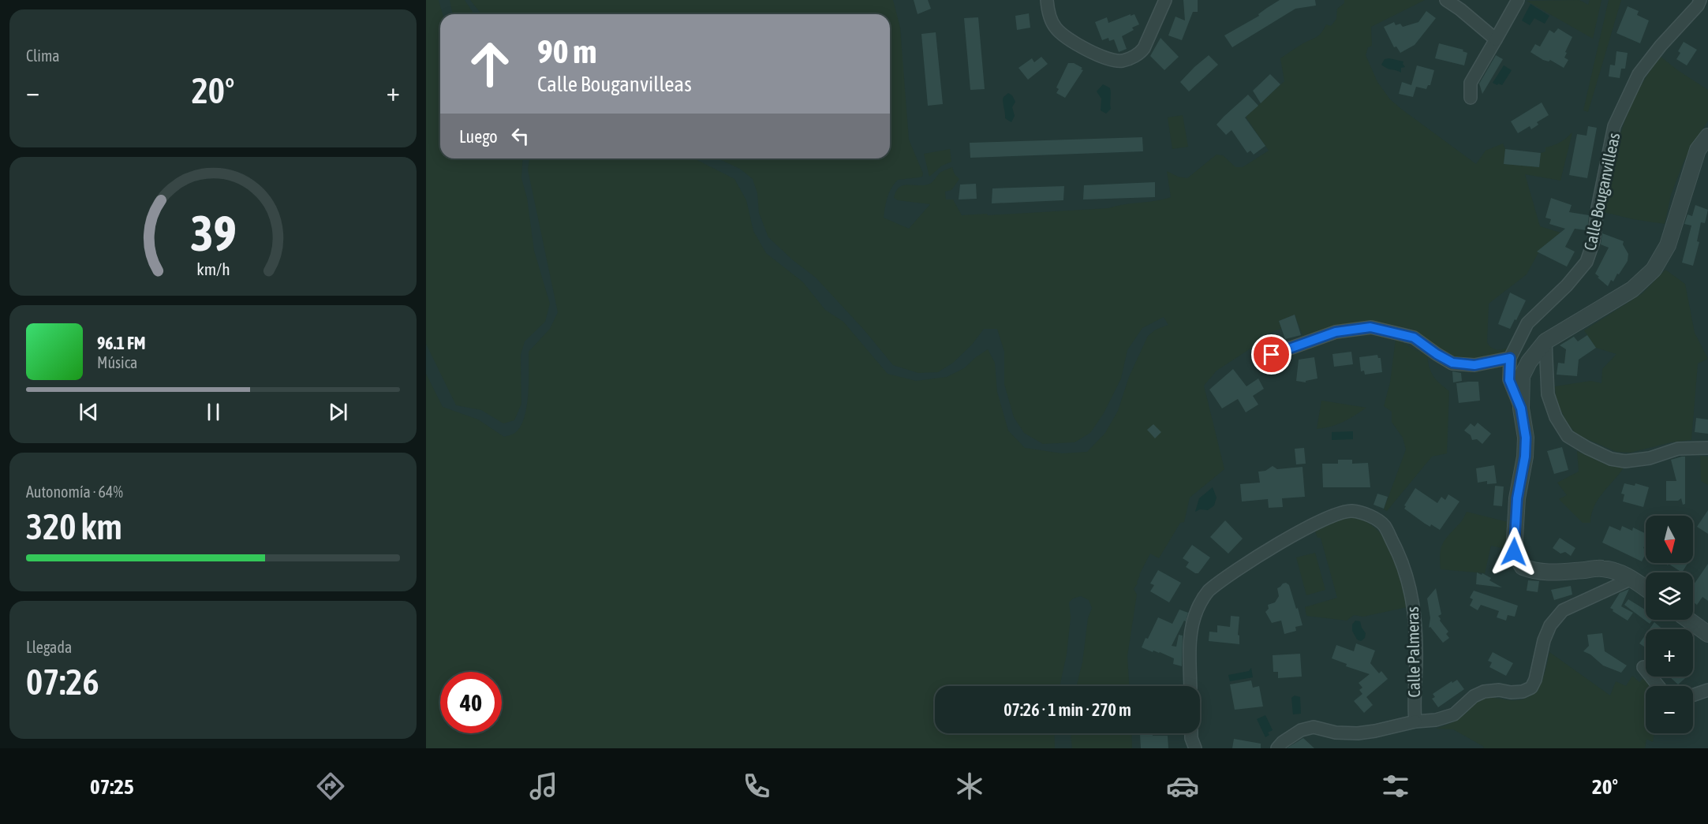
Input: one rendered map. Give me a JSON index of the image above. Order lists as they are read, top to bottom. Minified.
{"streets":{"street":["Calle Bouganvilleas","Calle Palmeras"]},"north":"bottom","page":{"tile":["Clima",["Autonomía · 64%","320 km"],["Llegada","07:26"]],"turn":["90 m","Calle Bouganvilleas"],"heat":["−","20°","+"],"then":"Luego","song":["96.1 FM","Música"],"map_buttons":["+","−"],"limit":"40","trip":"07:26 · 1 min · 270 m","tabs":["07:25","20°"],"gauge":["39","km/h"]}}
